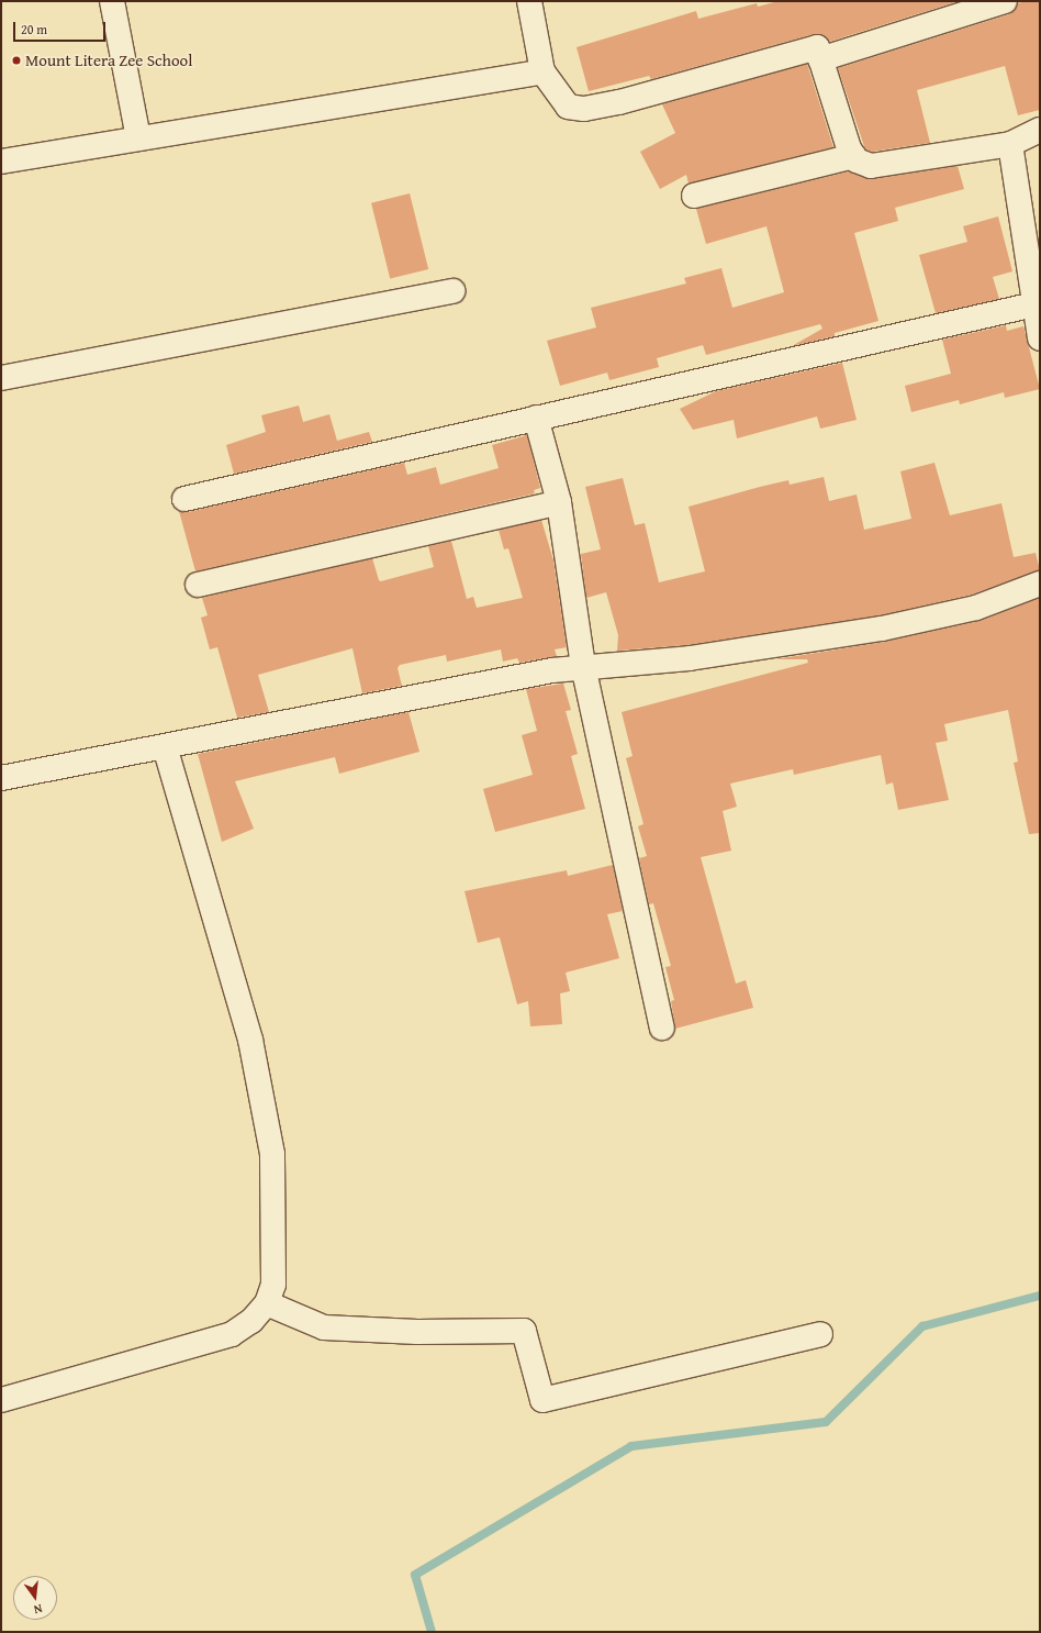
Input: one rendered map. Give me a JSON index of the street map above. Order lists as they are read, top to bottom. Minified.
{"places":["Mount Litera Zee School"],"scale_bar":"20 m","north":"bottom"}
